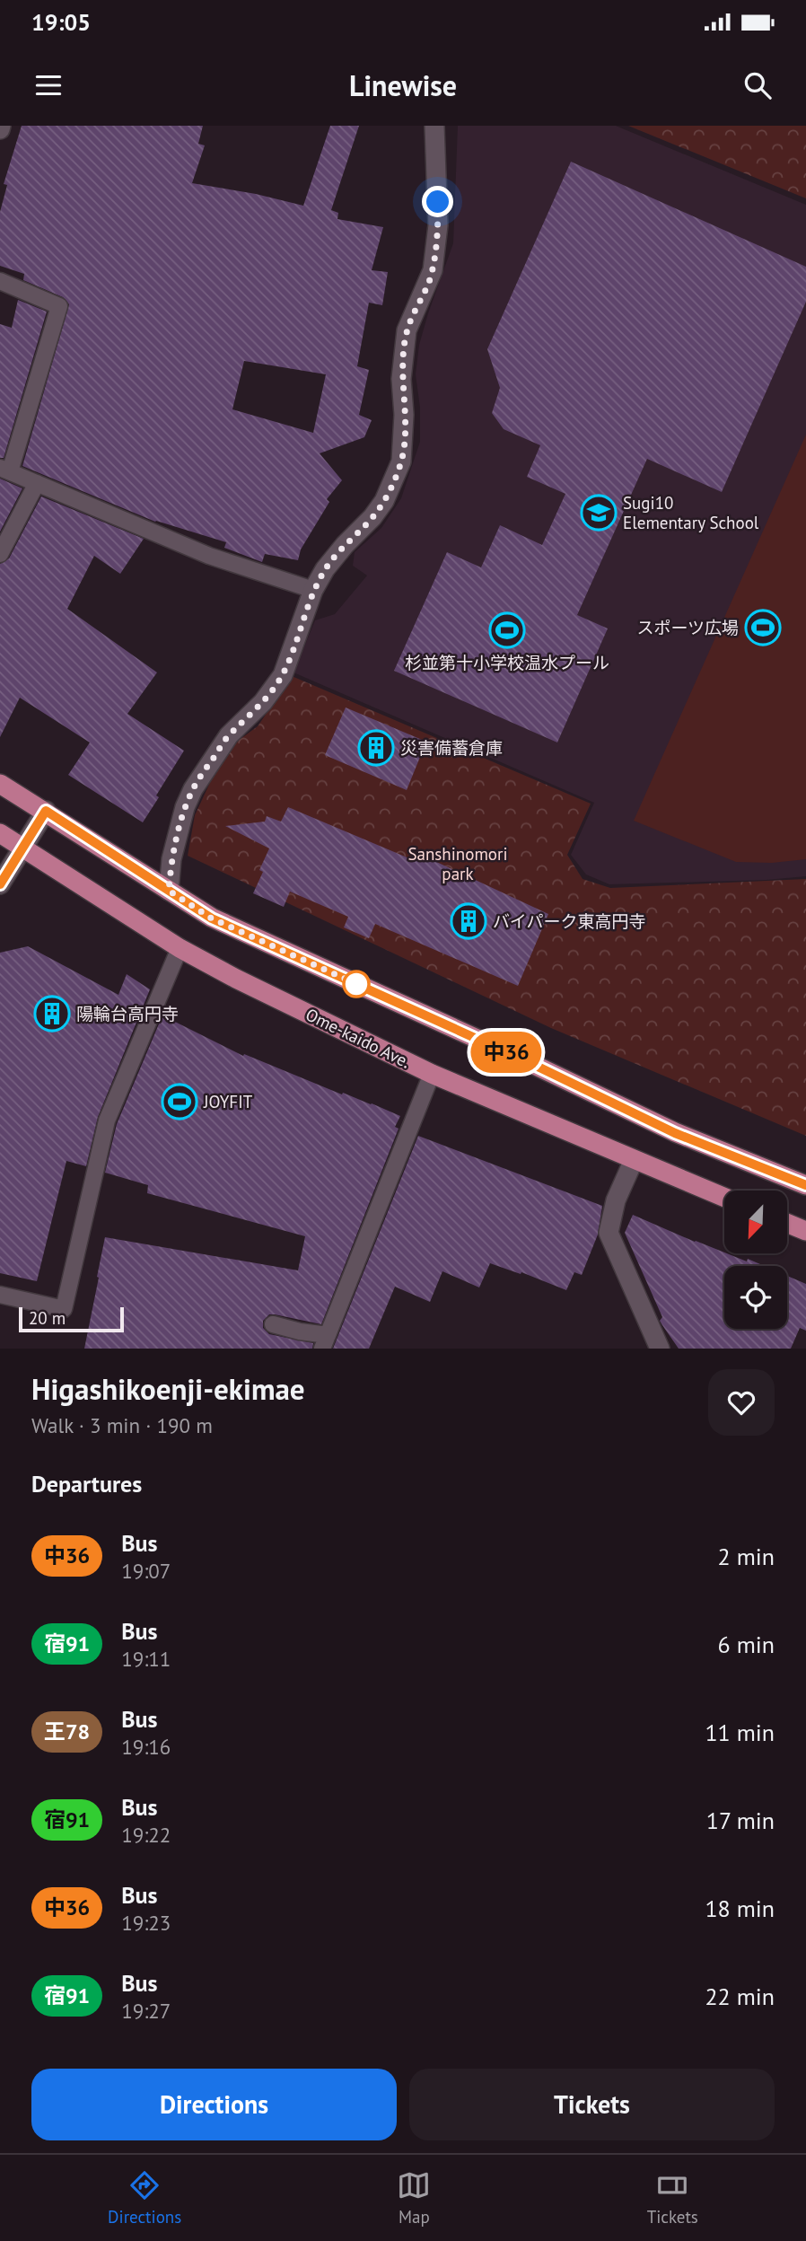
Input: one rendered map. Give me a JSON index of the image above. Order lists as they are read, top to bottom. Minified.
{"streets":{"main road":["Ome-kaido Ave."]},"parks":["Sanshinomori park"],"places":{"school or university":["Sugi10 Elementary School"],"sports":["スポーツ広場","杉並第十小学校温水プール","JOYFIT"],"building":["災害備蓄倉庫","バイパーク東高円寺","陽輪台高円寺"]},"lines":["bus line 中36"],"scale_bar":"20 m","north":"bottom left","page":{"status":"19:05","header":"Linewise","on_map":"中36","scale":"20 m","heading":[["Higashikoenji-ekimae","Walk · 3 min · 190 m"],"Departures"],"list":[{"mark":"中36","name":"Bus","note":"19:07","value":"2 min"},{"mark":"宿91","name":"Bus","note":"19:11","value":"6 min"},{"mark":"王78","name":"Bus","note":"19:16","value":"11 min"},{"mark":"宿91","name":"Bus","note":"19:22","value":"17 min"},{"mark":"中36","name":"Bus","note":"19:23","value":"18 min"},{"mark":"宿91","name":"Bus","note":"19:27","value":"22 min"}],"buttons":["Directions","Tickets"],"tabs":["Directions","Map","Tickets"]}}
